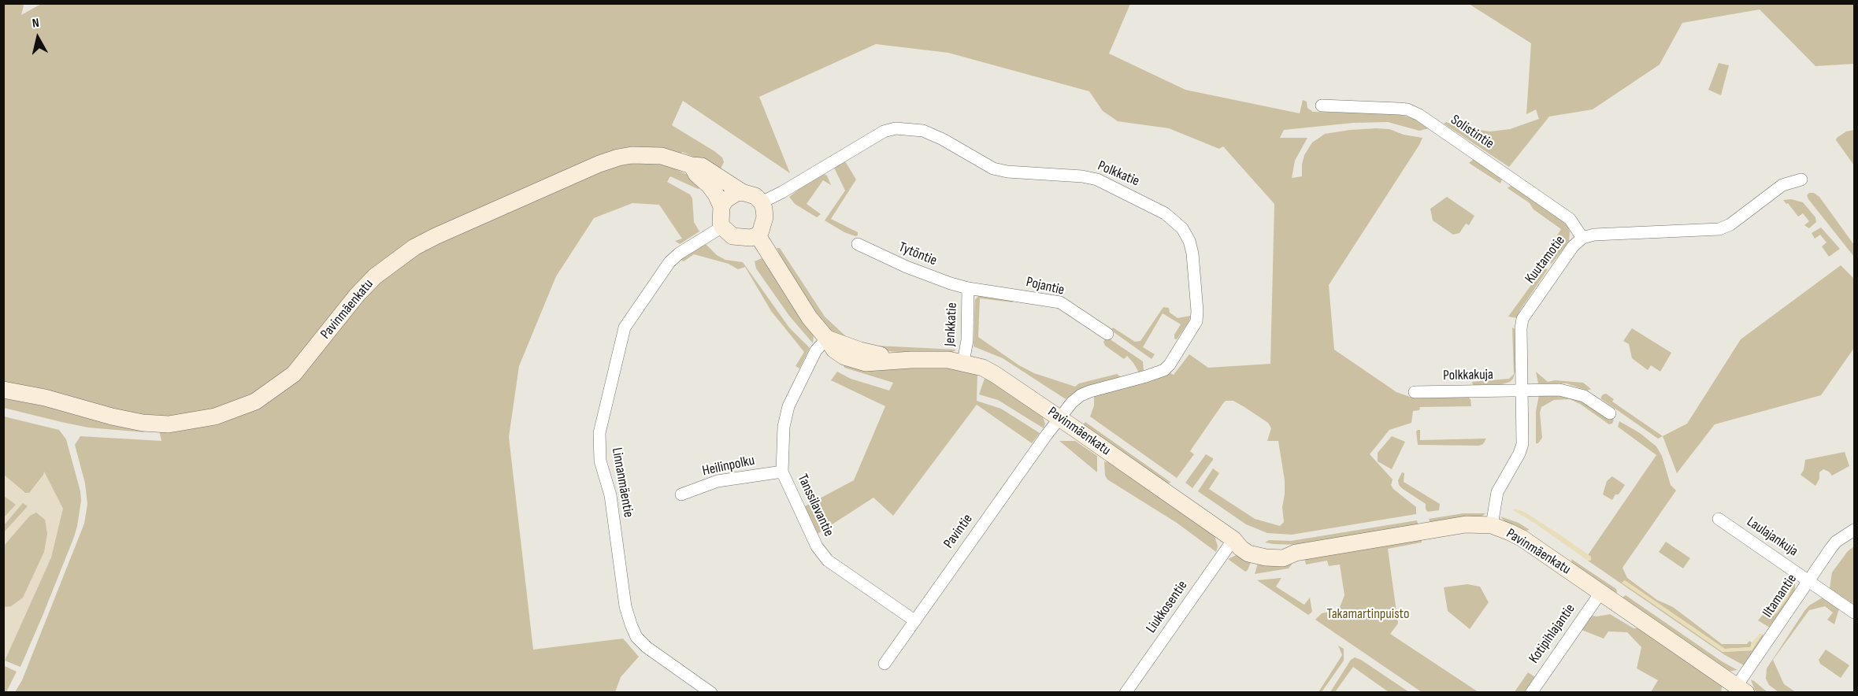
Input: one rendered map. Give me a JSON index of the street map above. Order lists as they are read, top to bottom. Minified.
{"streets":{"street":["Solistintie","Polkkatie","Tytöntie","Kuutamotie","Pojantie","Pavinmäenkatu","Jenkkatie","Polkkakuja","Heilinpolku","Linnanmäentie","Tanssilavantie","Pavintie","Laulajankuja","Iltamantie","Liukkosentie","Kotipihlajantie"]},"crossings":[["Solistintie","Kuutamotie"],["Polkkatie","Pavinmäenkatu"],["Polkkatie","Linnanmäentie"],["Polkkatie","Pavintie"],["Tytöntie","Pojantie"],["Tytöntie","Jenkkatie"],["Kuutamotie","Pavinmäenkatu"],["Kuutamotie","Polkkakuja"],["Pojantie","Jenkkatie"],["Pavinmäenkatu","Jenkkatie"],["Pavinmäenkatu","Linnanmäentie"],["Pavinmäenkatu","Tanssilavantie"],["Pavinmäenkatu","Pavintie"],["Pavinmäenkatu","Iltamantie"],["Pavinmäenkatu","Liukkosentie"],["Pavinmäenkatu","Kotipihlajantie"],["Heilinpolku","Tanssilavantie"],["Tanssilavantie","Pavintie"],["Laulajankuja","Iltamantie"]],"parks":["Takamartinpuisto"],"north":"top"}
